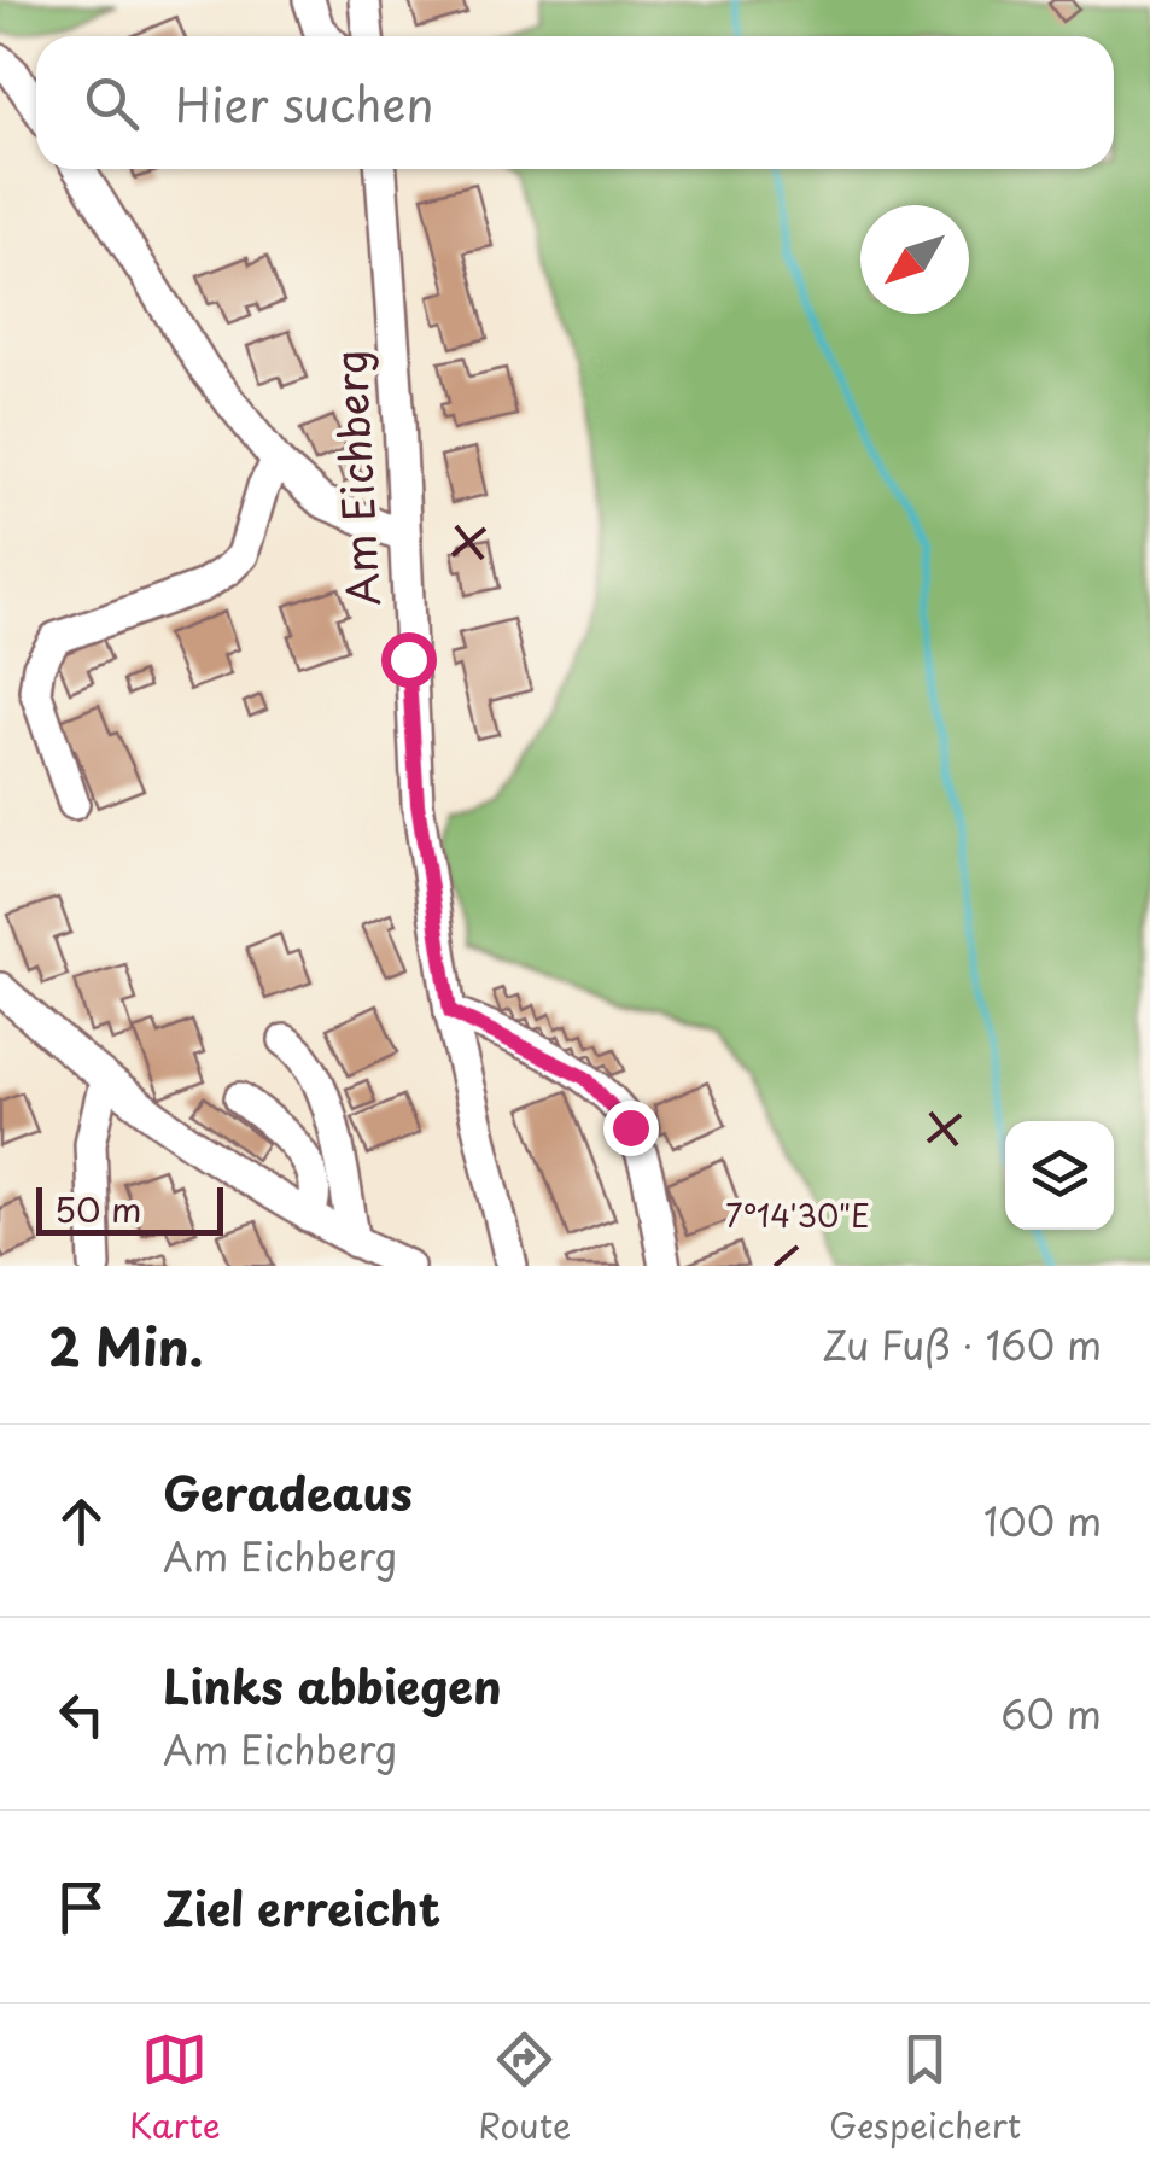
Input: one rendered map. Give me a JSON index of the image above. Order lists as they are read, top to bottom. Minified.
{"streets":{"street":["Am Eichberg"]},"scale_bar":"50 m","north":"bottom left","page":{"search":"Hier suchen","scale":"50 m","heading":["2 Min.","Zu Fuß · 160 m"],"list":[["Geradeaus","Am Eichberg","100 m"],["Links abbiegen","Am Eichberg","60 m"],"Ziel erreicht"],"nav":["Karte","Route","Gespeichert"]},"coordinates":["7°14'30\"E"]}
